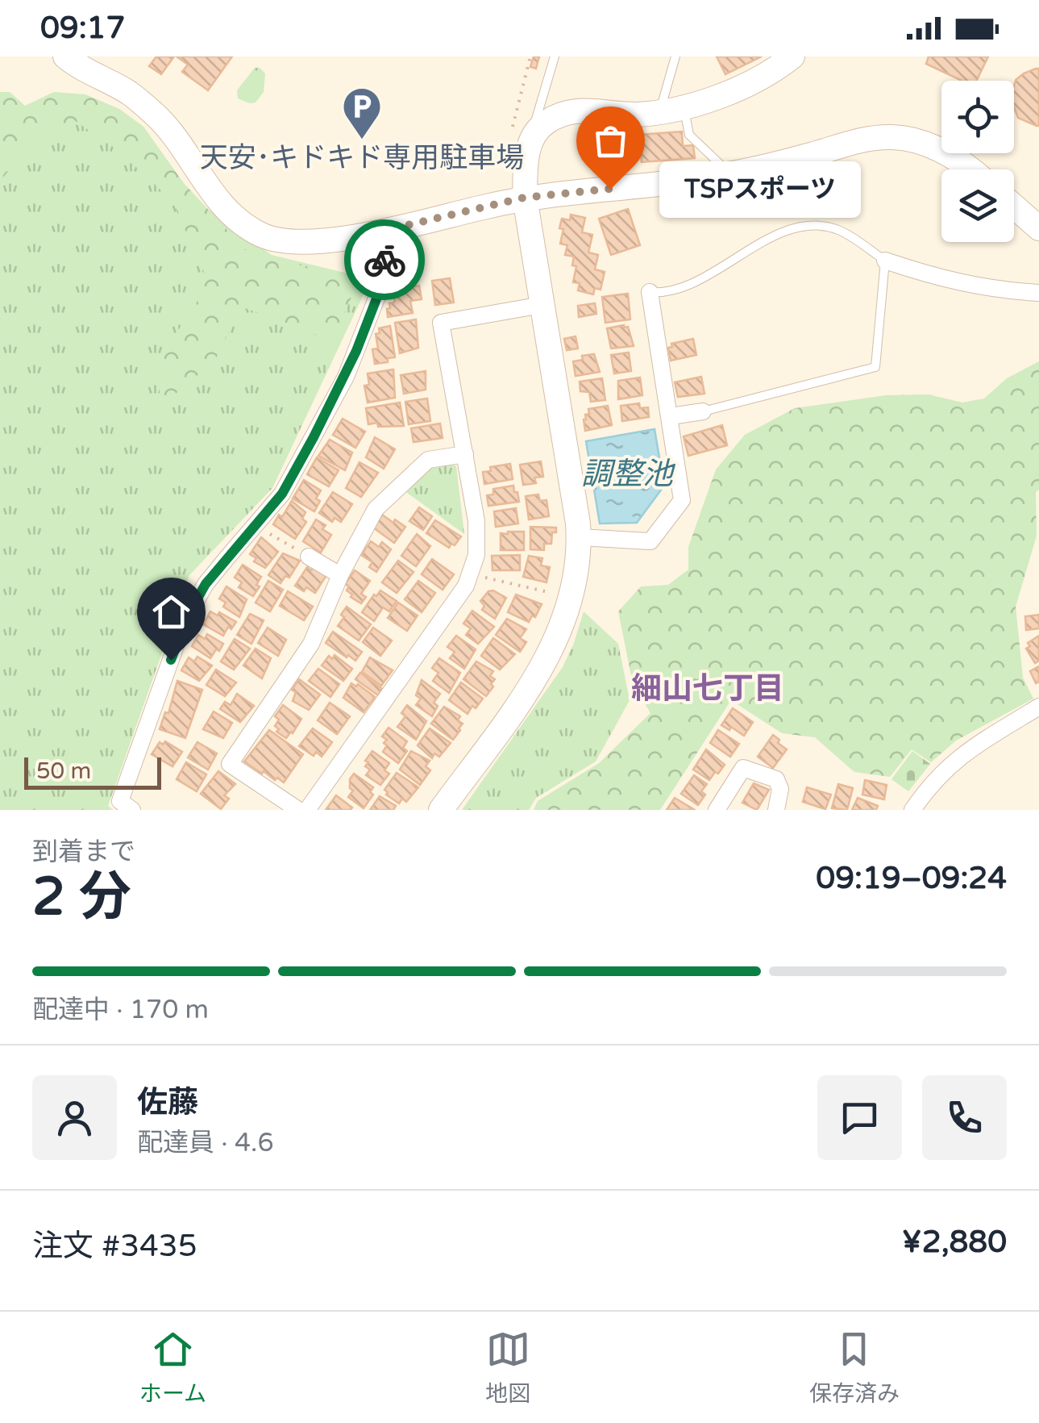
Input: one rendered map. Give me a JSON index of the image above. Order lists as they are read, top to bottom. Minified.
{"districts":["細山七丁目"],"water":["調整池"],"places":{"parking":["天安･キドキド専用駐車場"],"other":["TSPスポーツ"]},"scale_bar":"50 m","page":{"status":"09:17","bubble":"TSPスポーツ","scale":"50 m","heading":["2 分","到着まで","09:19–09:24"],"panel":["佐藤","配達員 · 4.6","注文 #3435","¥2,880"],"bar":"配達中 · 170 m","tabs":["ホーム","地図","保存済み"]}}
